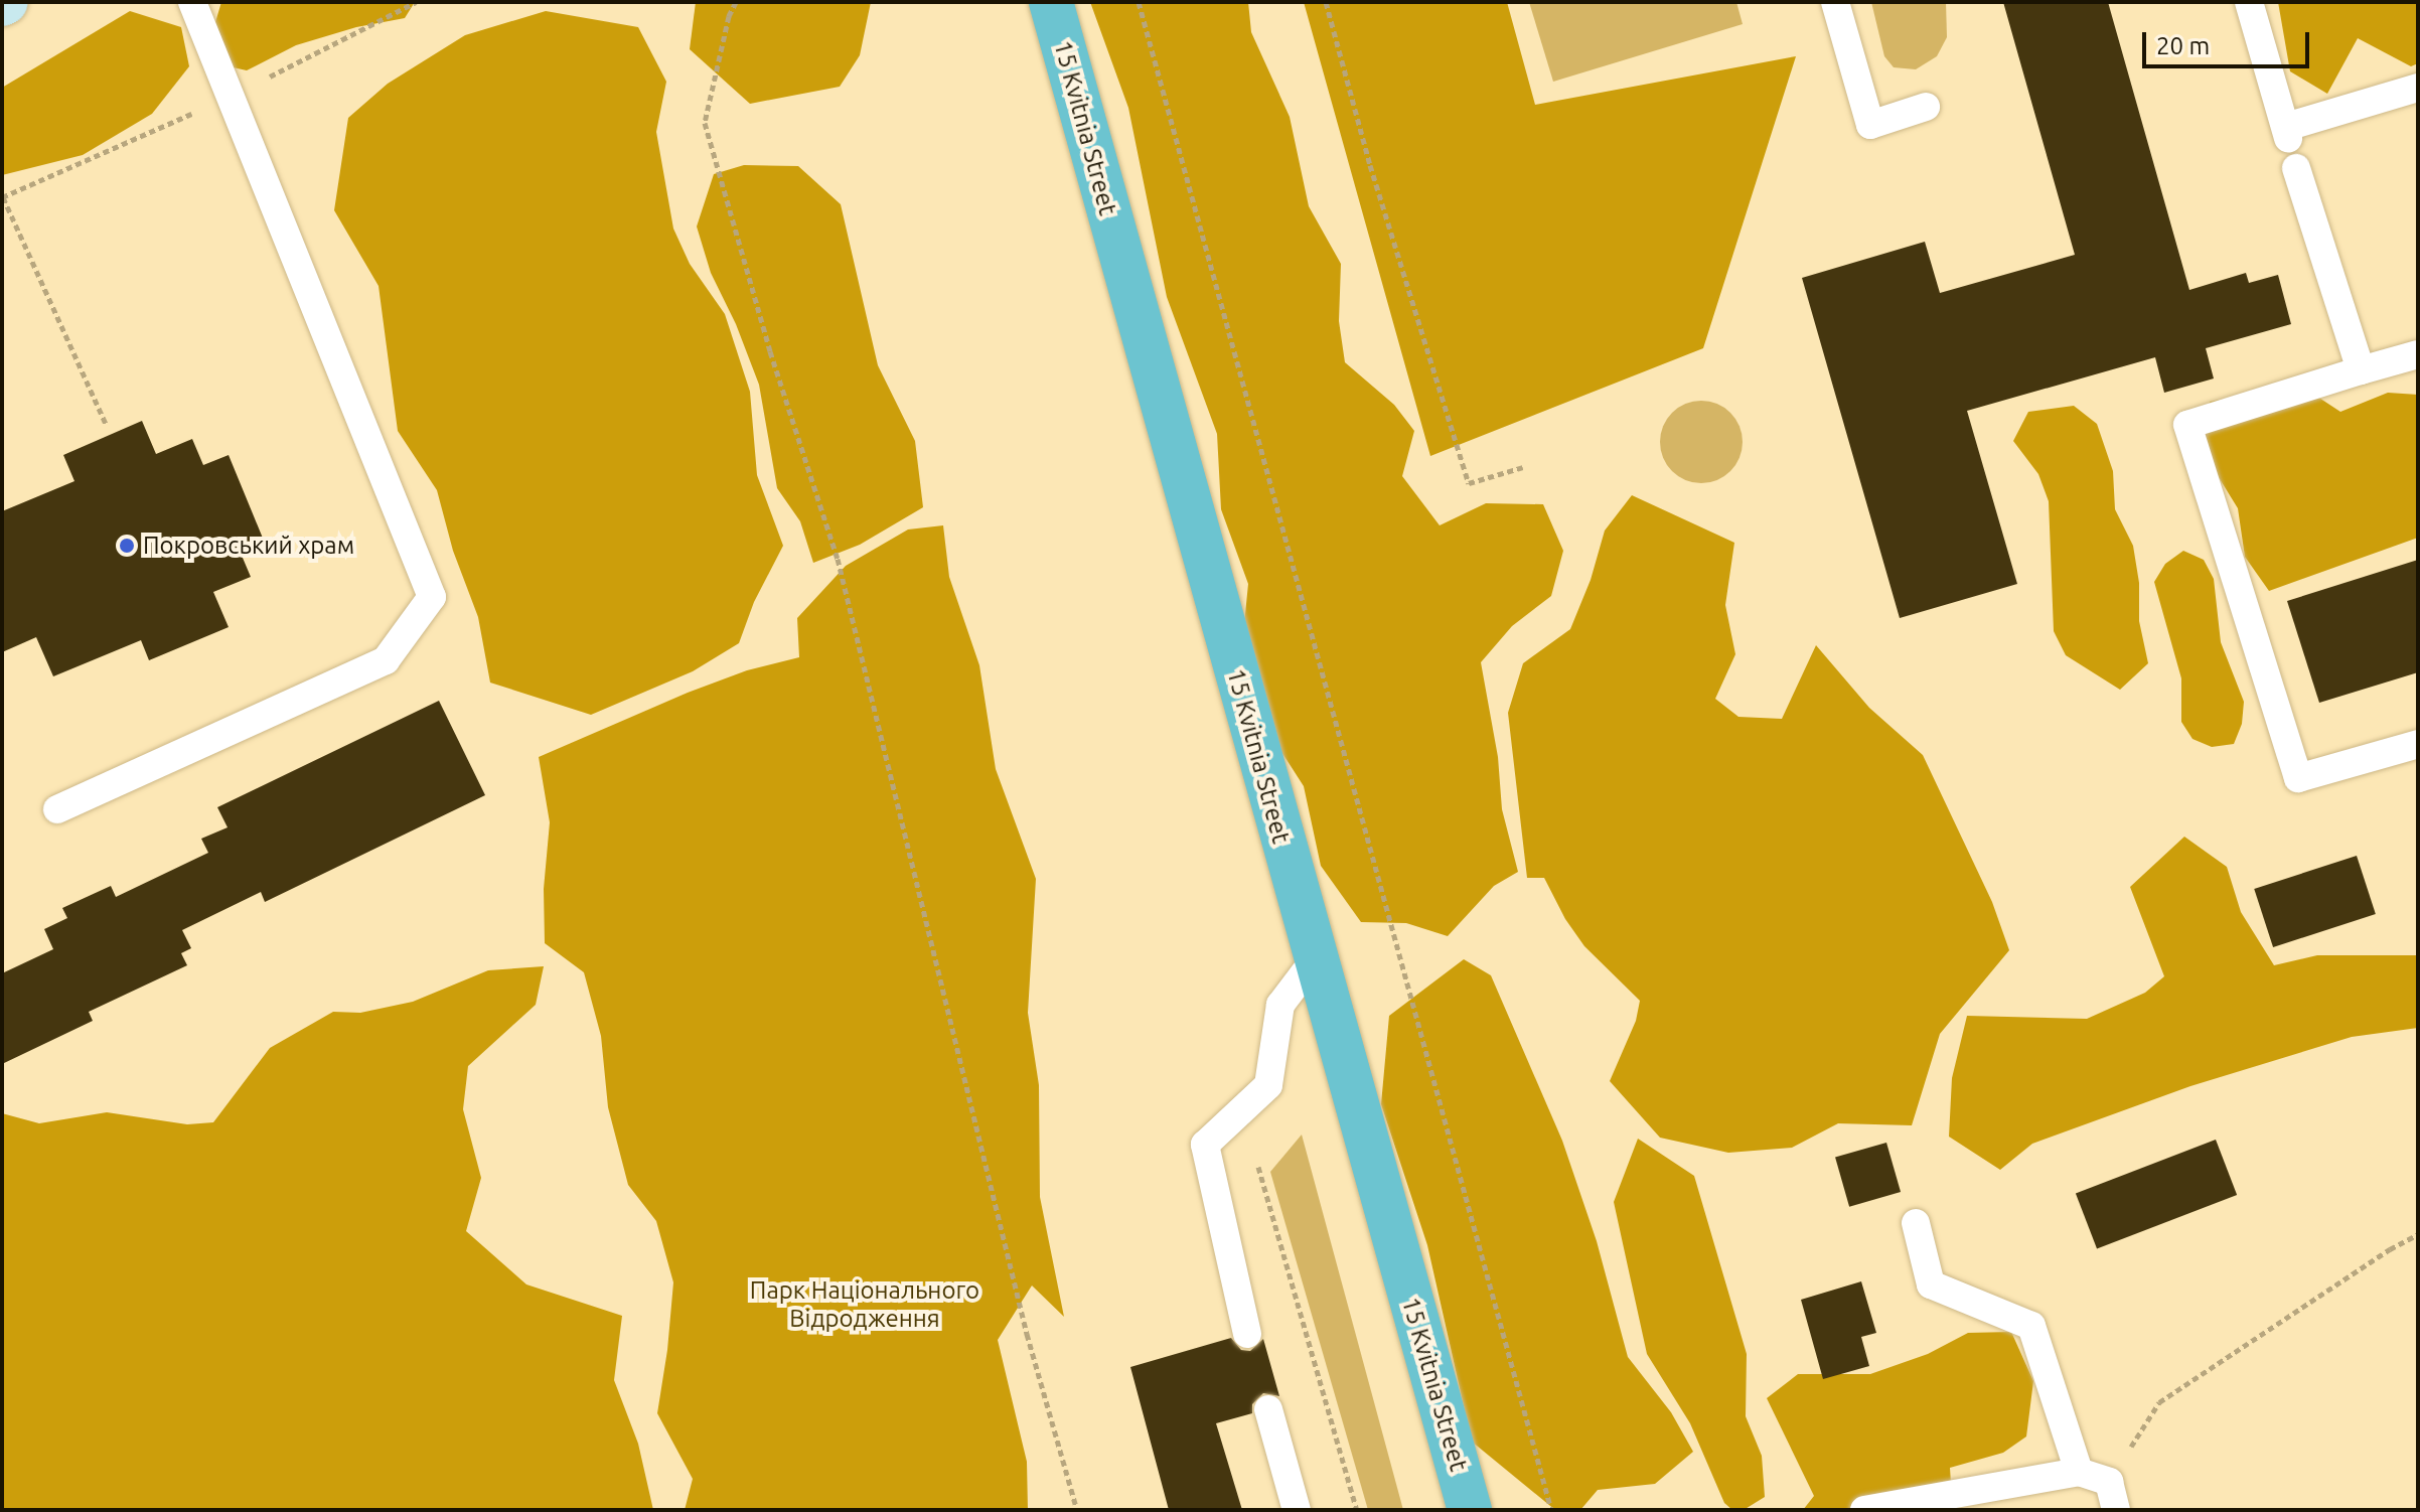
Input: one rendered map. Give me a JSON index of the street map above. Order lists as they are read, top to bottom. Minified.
{"streets":{"highway":["15 Kvitnia Street"]},"parks":["Парк Національного Відродження"],"places":["Покровський храм"],"scale_bar":"20 m"}
